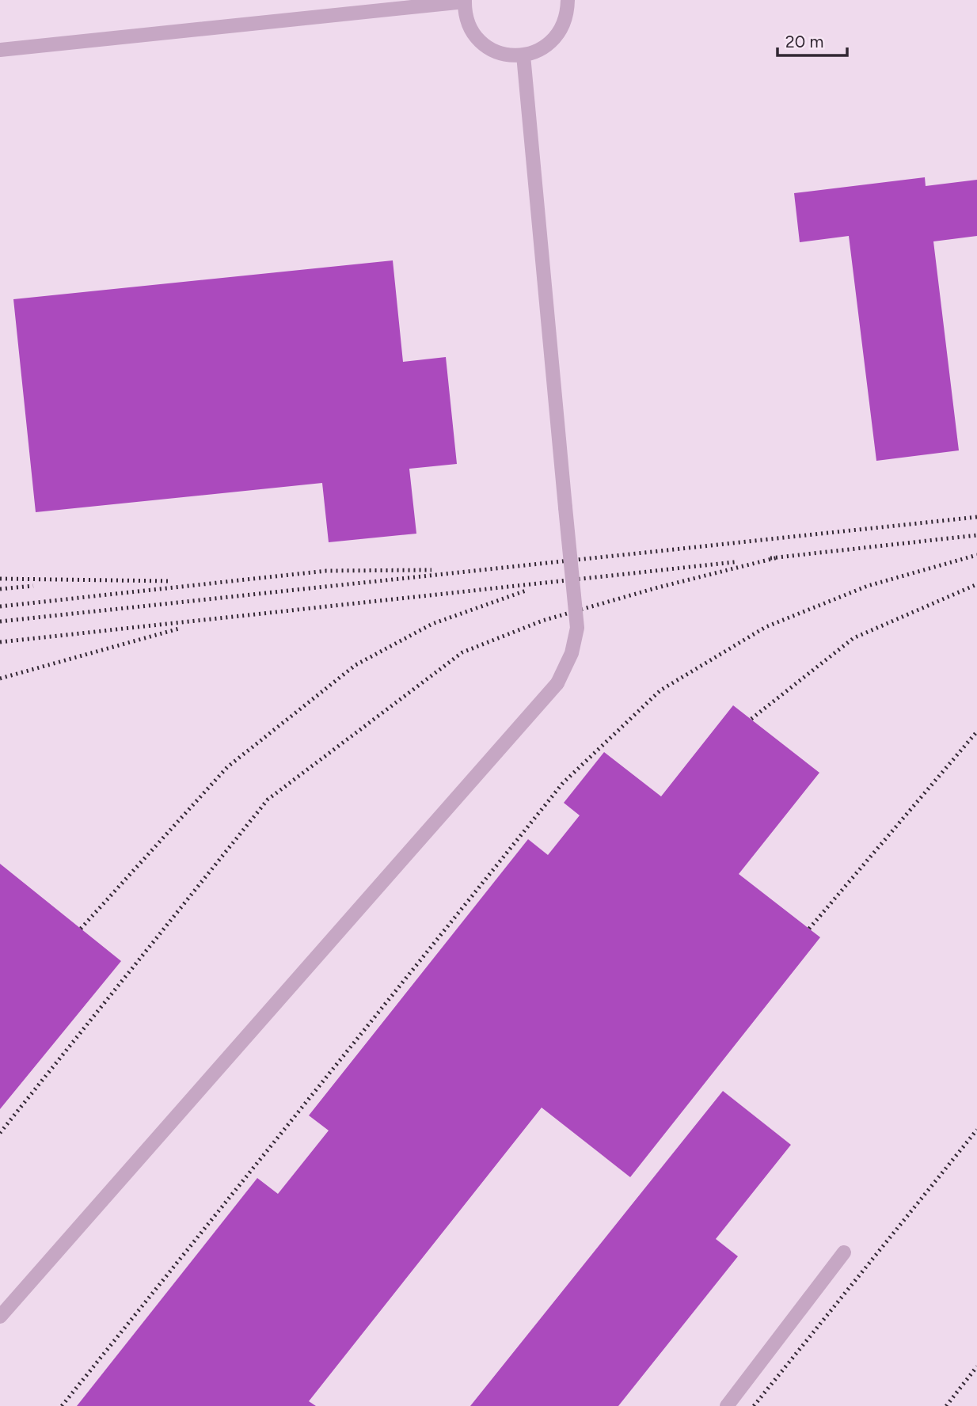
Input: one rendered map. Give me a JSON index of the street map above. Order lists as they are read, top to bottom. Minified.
{"scale_bar":"20 m"}
